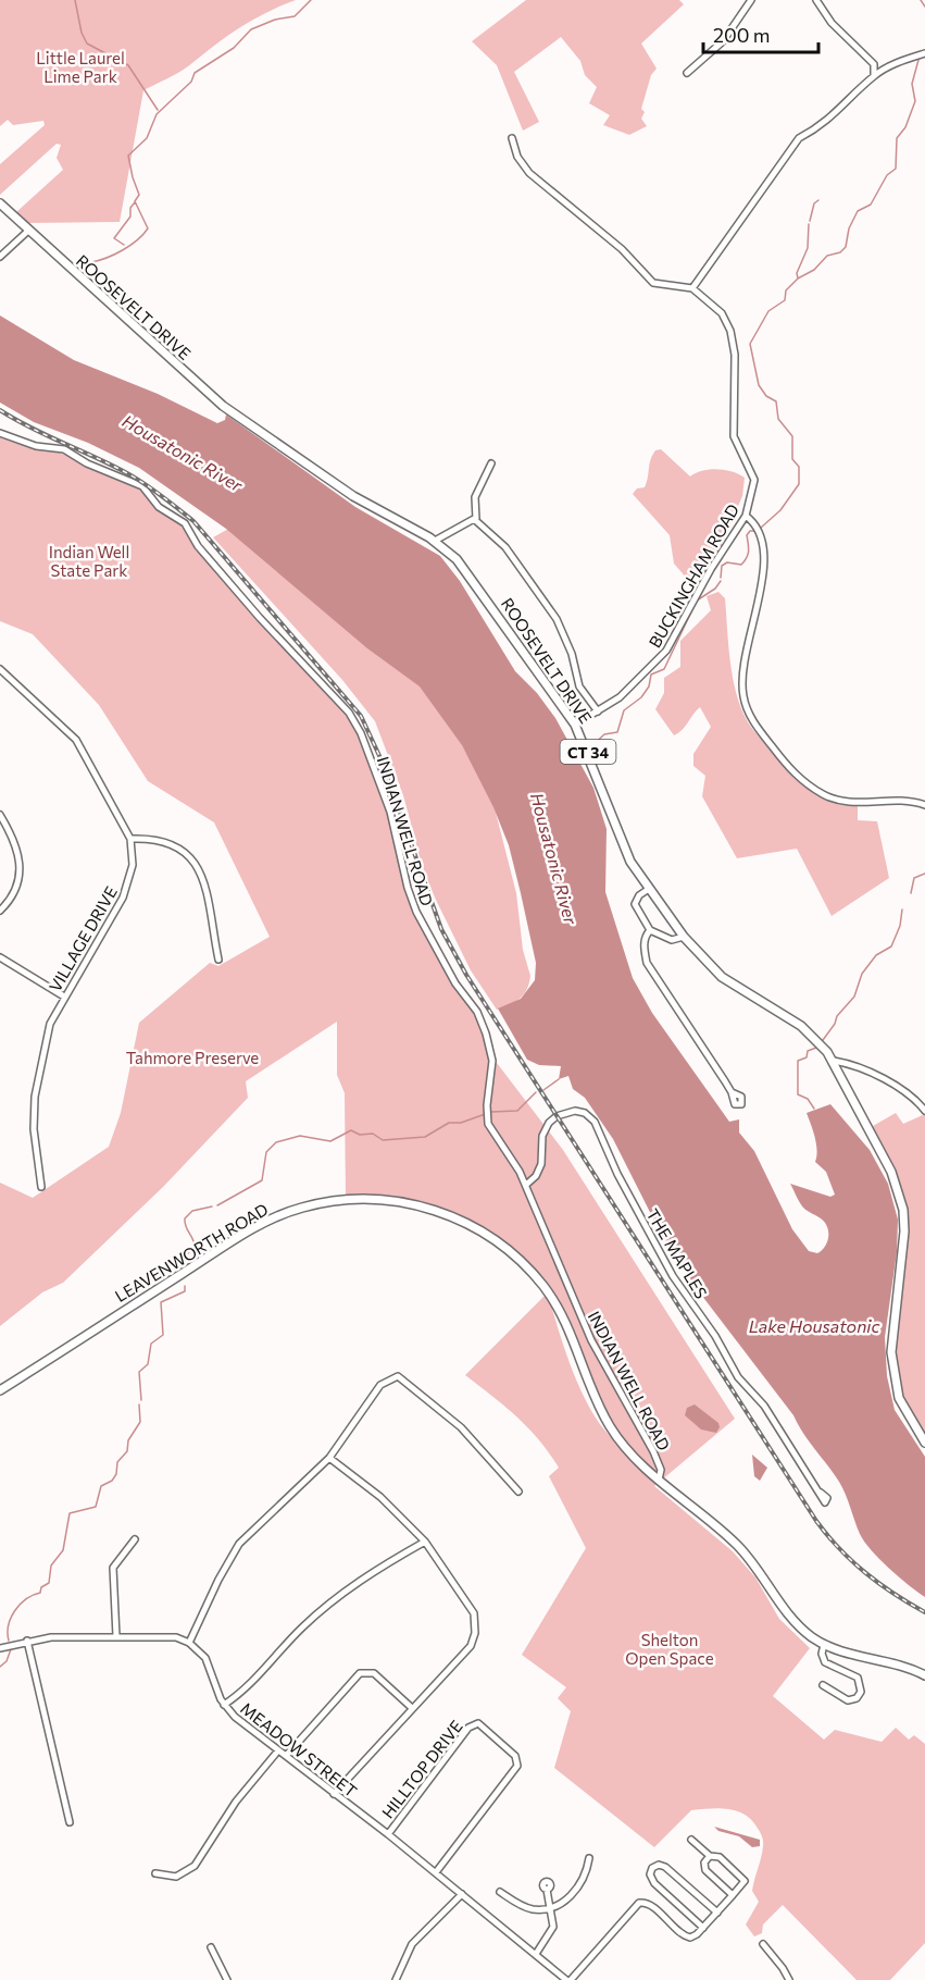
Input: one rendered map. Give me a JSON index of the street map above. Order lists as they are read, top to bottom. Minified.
{"streets":{"main road":["ROOSEVELT DRIVE","CT 34","LEAVENWORTH ROAD"],"street":["BUCKINGHAM ROAD","INDIAN WELL ROAD","VILLAGE DRIVE","THE MAPLES","MEADOW STREET","HILLTOP DRIVE"]},"crossings":[["ROOSEVELT DRIVE","BUCKINGHAM ROAD"],["INDIAN WELL ROAD","LEAVENWORTH ROAD"],["INDIAN WELL ROAD","THE MAPLES"],["MEADOW STREET","HILLTOP DRIVE"]],"water":["Housatonic River","Lake Housatonic"],"parks":["Little Laurel Lime Park","Indian Well State Park","Tahmore Preserve","Shelton Open Space"],"scale_bar":"200 m"}
